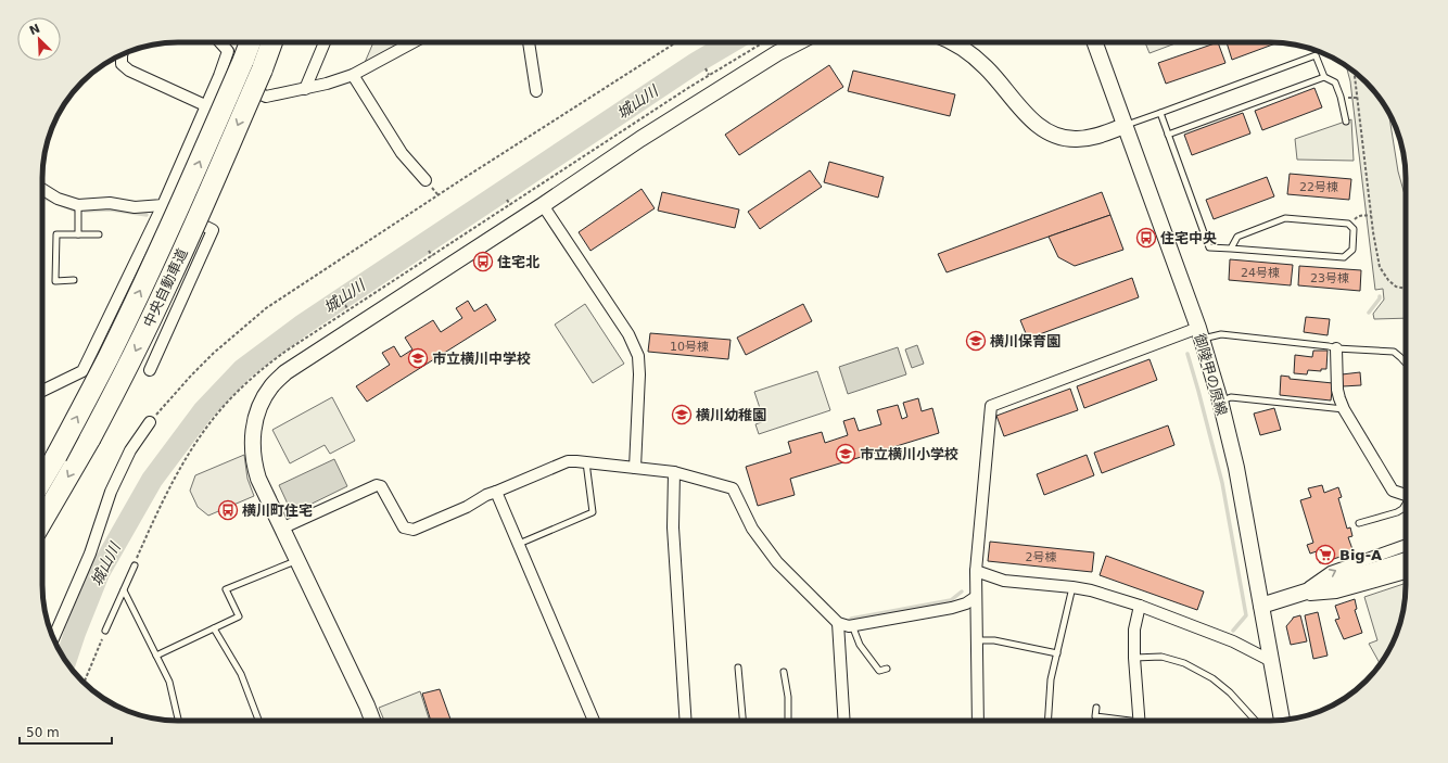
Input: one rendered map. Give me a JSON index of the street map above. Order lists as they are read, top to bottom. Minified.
{"streets":{"highway":["中央自動車道"],"street":["御陵甲の原線"]},"water":["城山川"],"places":{"bus stop":["住宅中央","住宅北","横川町住宅"],"school or university":["横川保育園","市立横川中学校","横川幼稚園","市立横川小学校"],"supermarket":["Big-A"]},"house_numbers":["22号棟","24号棟","23号棟","10号棟","2号棟"],"scale_bar":"50 m","north":"top left"}
